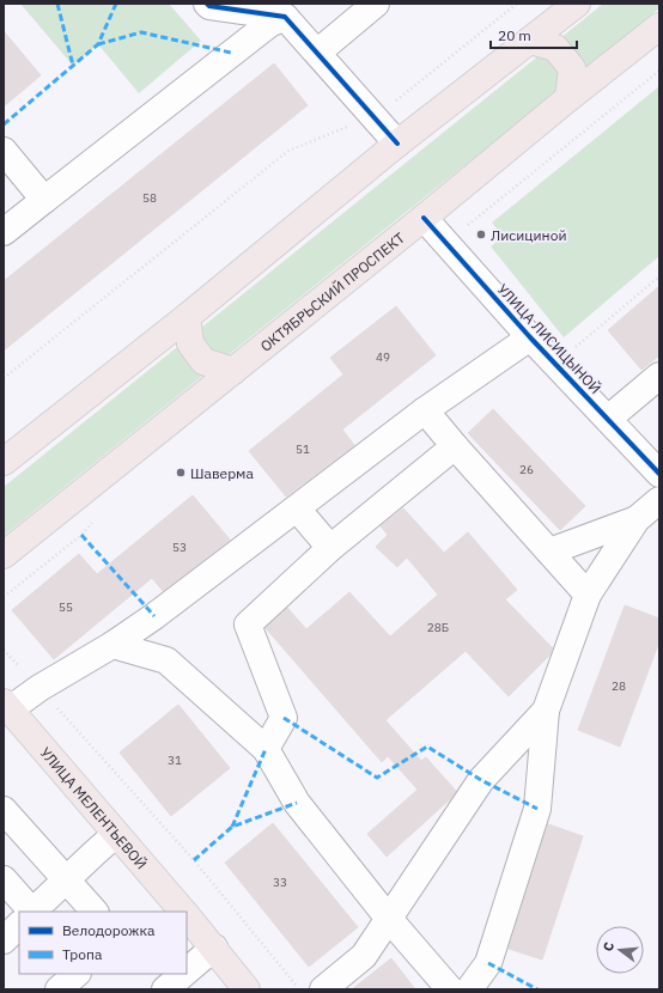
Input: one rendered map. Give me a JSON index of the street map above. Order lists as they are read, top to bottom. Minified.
{"streets":{"main road":["ОКТЯБРЬСКИЙ ПРОСПЕКТ","УЛИЦА МЕЛЕНТЬЕВОЙ"],"street":["УЛИЦА ЛИСИЦЫНОЙ"]},"crossings":[["ОКТЯБРЬСКИЙ ПРОСПЕКТ","УЛИЦА ЛИСИЦЫНОЙ"]],"places":["Лисициной","Шаверма"],"house_numbers":["58","49","51","26","53","55","28Б","28","31","33"],"legend":["Велодорожка","Тропа"],"scale_bar":"20 m","north":"left"}
